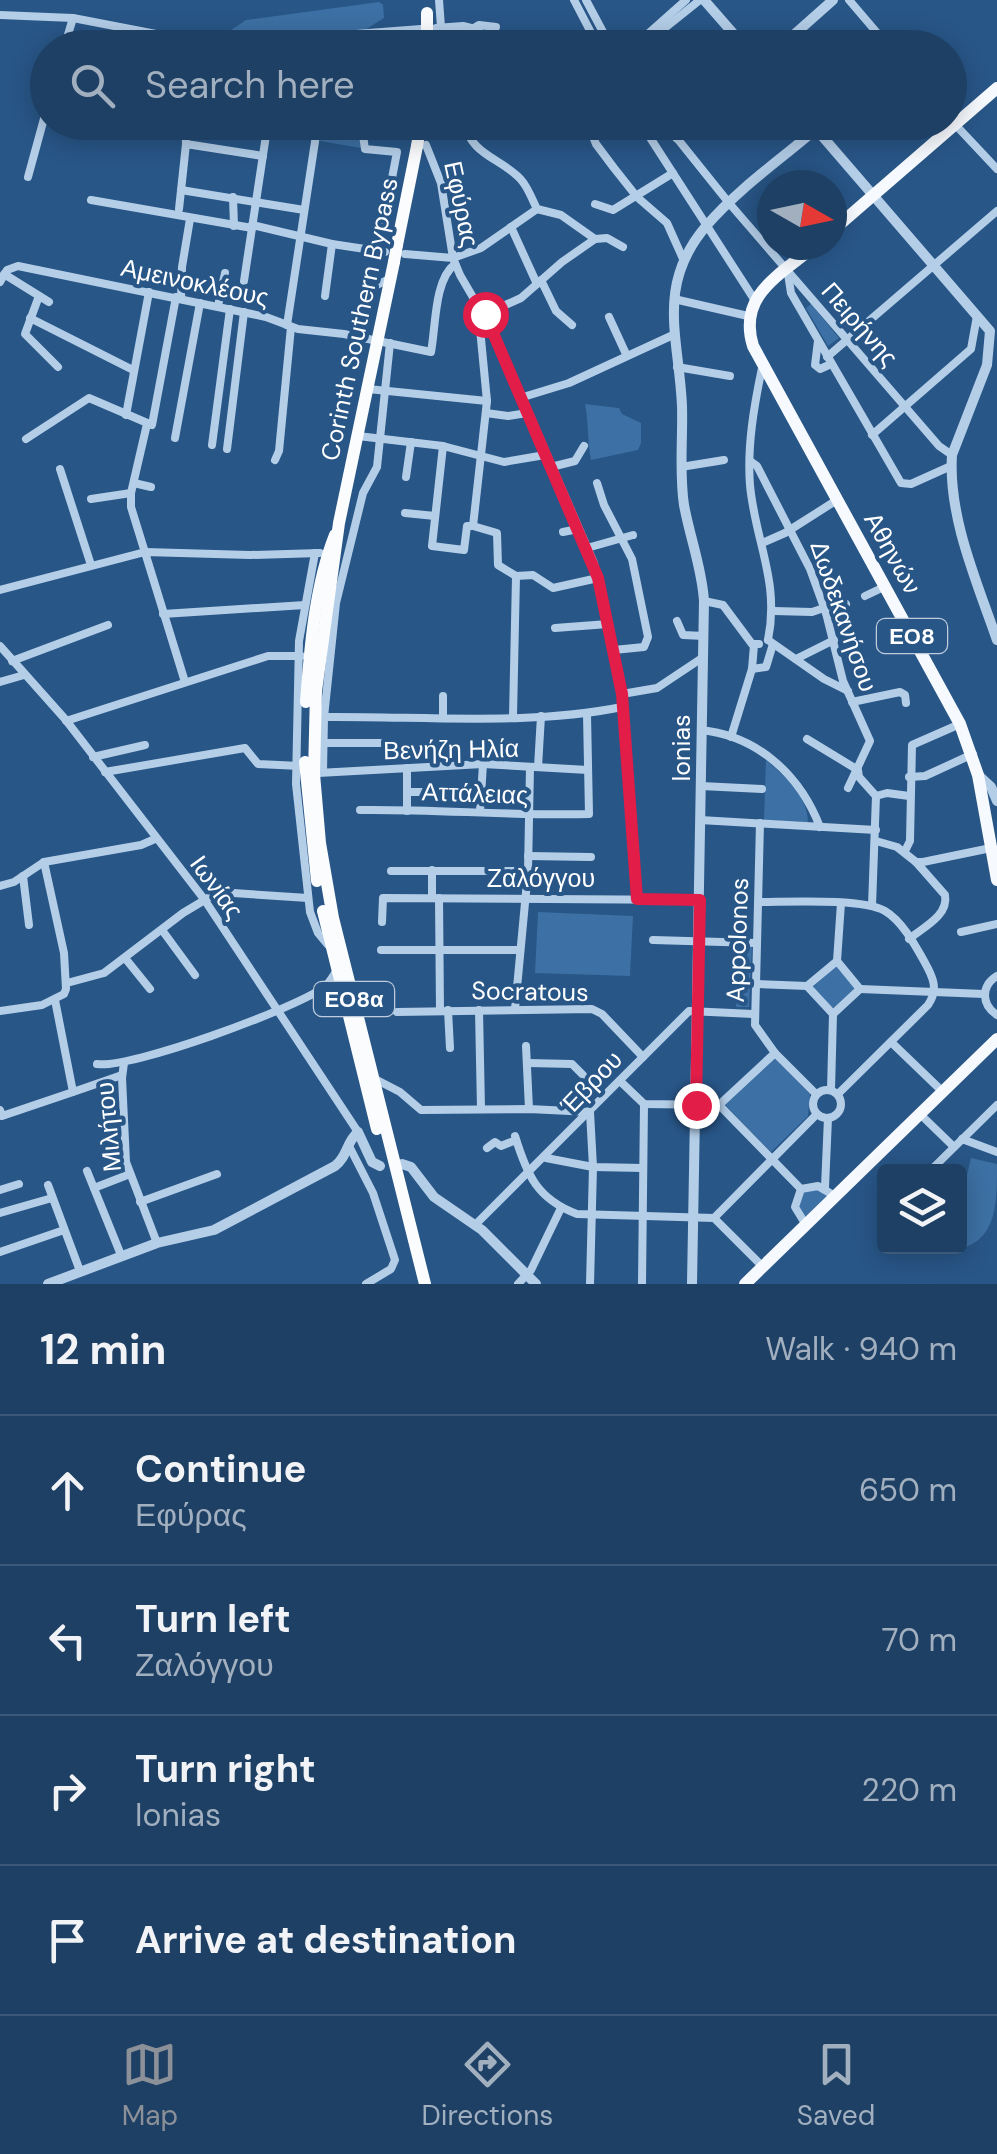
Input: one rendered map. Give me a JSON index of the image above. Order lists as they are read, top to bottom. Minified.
{"streets":{"highway":["Corinth Southern Bypass","ΕΟ8α"],"main road":["Αθηνών","ΕΟ8"],"street":["Εφύρας","Αμεινοκλέους","Πειρήνης","Δωδεκανήσου","Ionias","Βενήζη Ηλία","Αττάλειας","Ζαλόγγου","Ιωνίας","Appolonos","Socratous","Έβρου","Μιλήτου"]},"crossings":[["Εφύρας","Αμεινοκλέους"],["Εφύρας","Corinth Southern Bypass"],["Εφύρας","Ζαλόγγου"],["Αμεινοκλέους","Corinth Southern Bypass"],["Corinth Southern Bypass","Βενήζη Ηλία"],["Πειρήνης","Ionias"],["Ionias","Ζαλόγγου"],["Ionias","Έβρου"],["Βενήζη Ηλία","Αττάλειας"],["Βενήζη Ηλία","Ιωνίας"],["Socratous","Έβρου"]],"north":"right","page":{"search":"Search here","heading":["12 min","Walk · 940 m"],"list":[["Continue","Εφύρας","650 m"],["Turn left","Ζαλόγγου","70 m"],["Turn right","Ionias","220 m"],"Arrive at destination"],"nav":["Map","Directions","Saved"]}}
